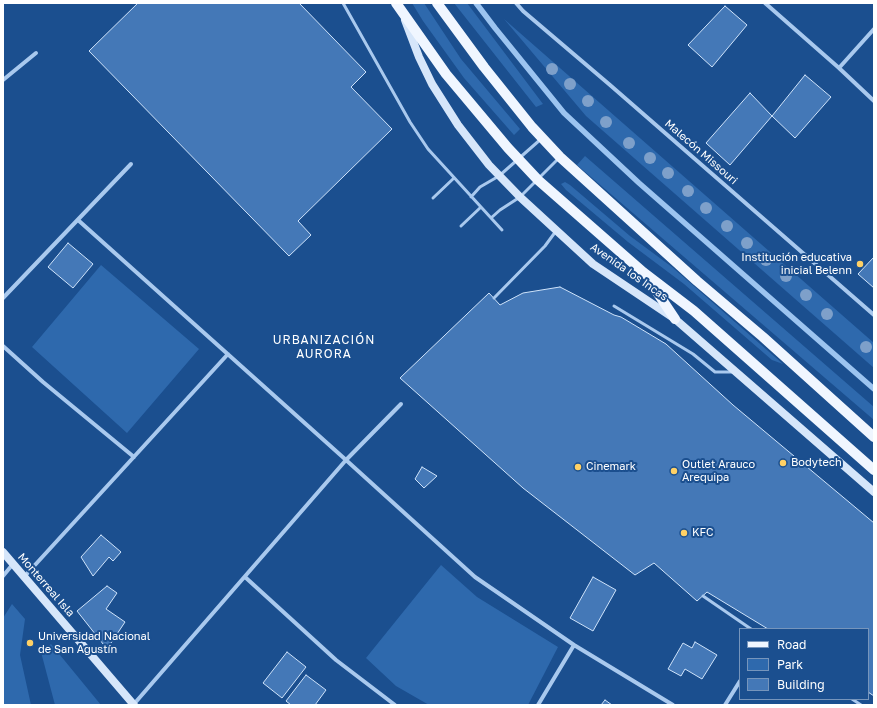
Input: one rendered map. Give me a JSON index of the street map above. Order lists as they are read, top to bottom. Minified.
{"streets":{"main road":["Avenida los Incas"],"street":["Malecón Missouri","Monterreal Isla"]},"districts":["URBANIZACIÓN AURORA"],"places":["Institución educativa inicial Belenn","Bodytech","Cinemark","Outlet Arauco Arequipa","KFC","Universidad Nacional de San Agustín"],"legend":["Road","Park","Building"]}
